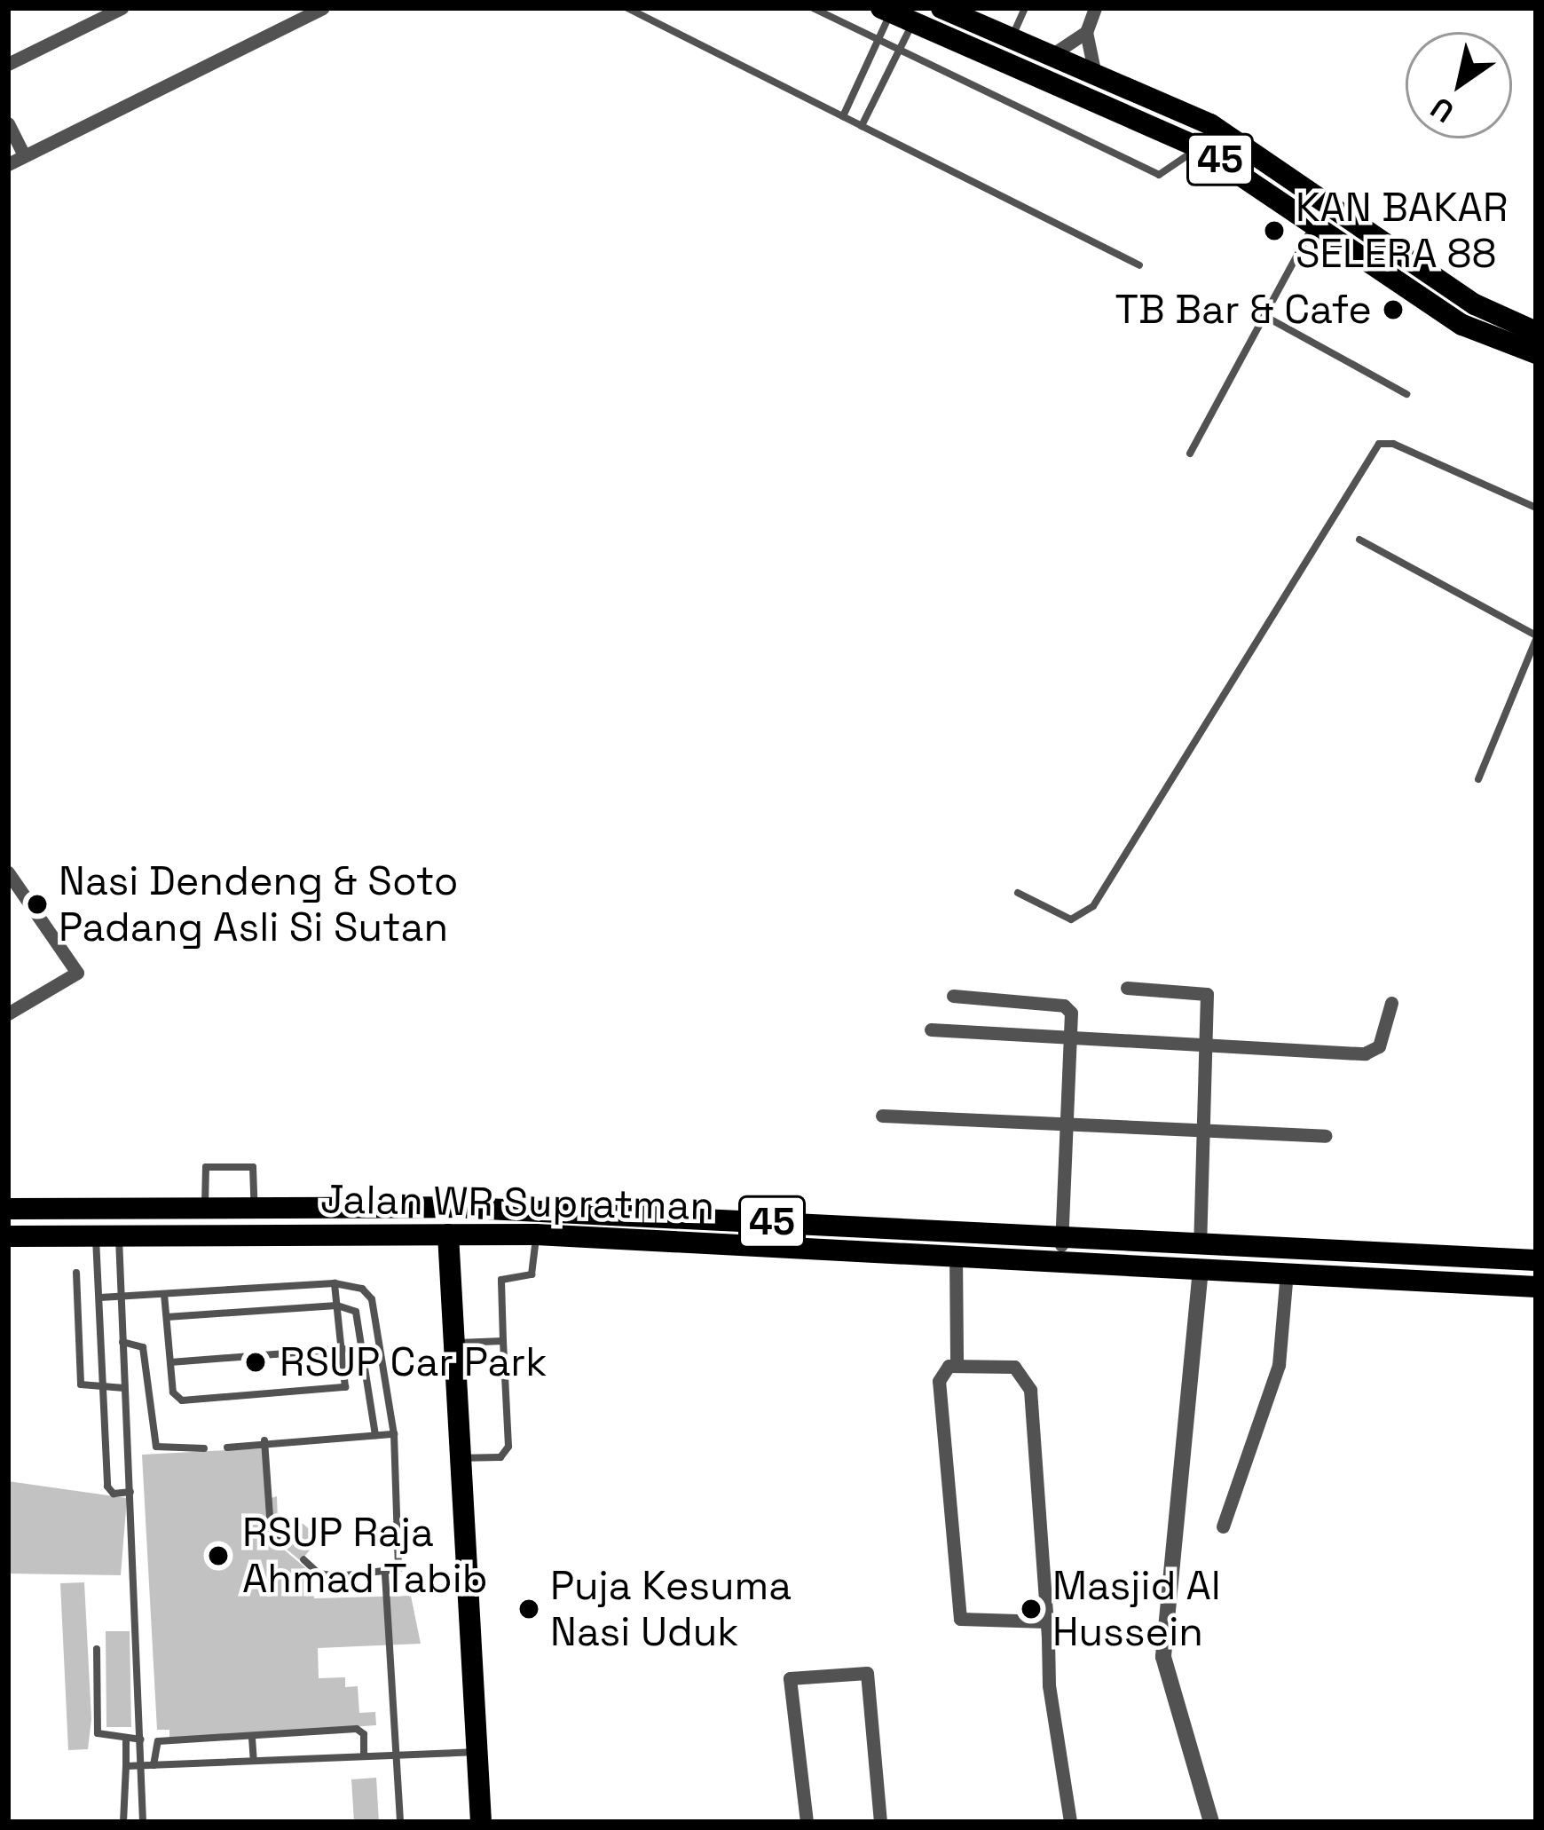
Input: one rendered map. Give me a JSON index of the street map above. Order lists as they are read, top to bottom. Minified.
{"streets":{"main road":["45","Jalan WR Supratman"]},"places":["KAN BAKAR SELERA 88","TB Bar & Cafe","Nasi Dendeng & Soto Padang Asli Si Sutan","RSUP Car Park","RSUP Raja Ahmad Tabib","Puja Kesuma Nasi Uduk","Masjid Al Hussein"],"north":"bottom left"}
